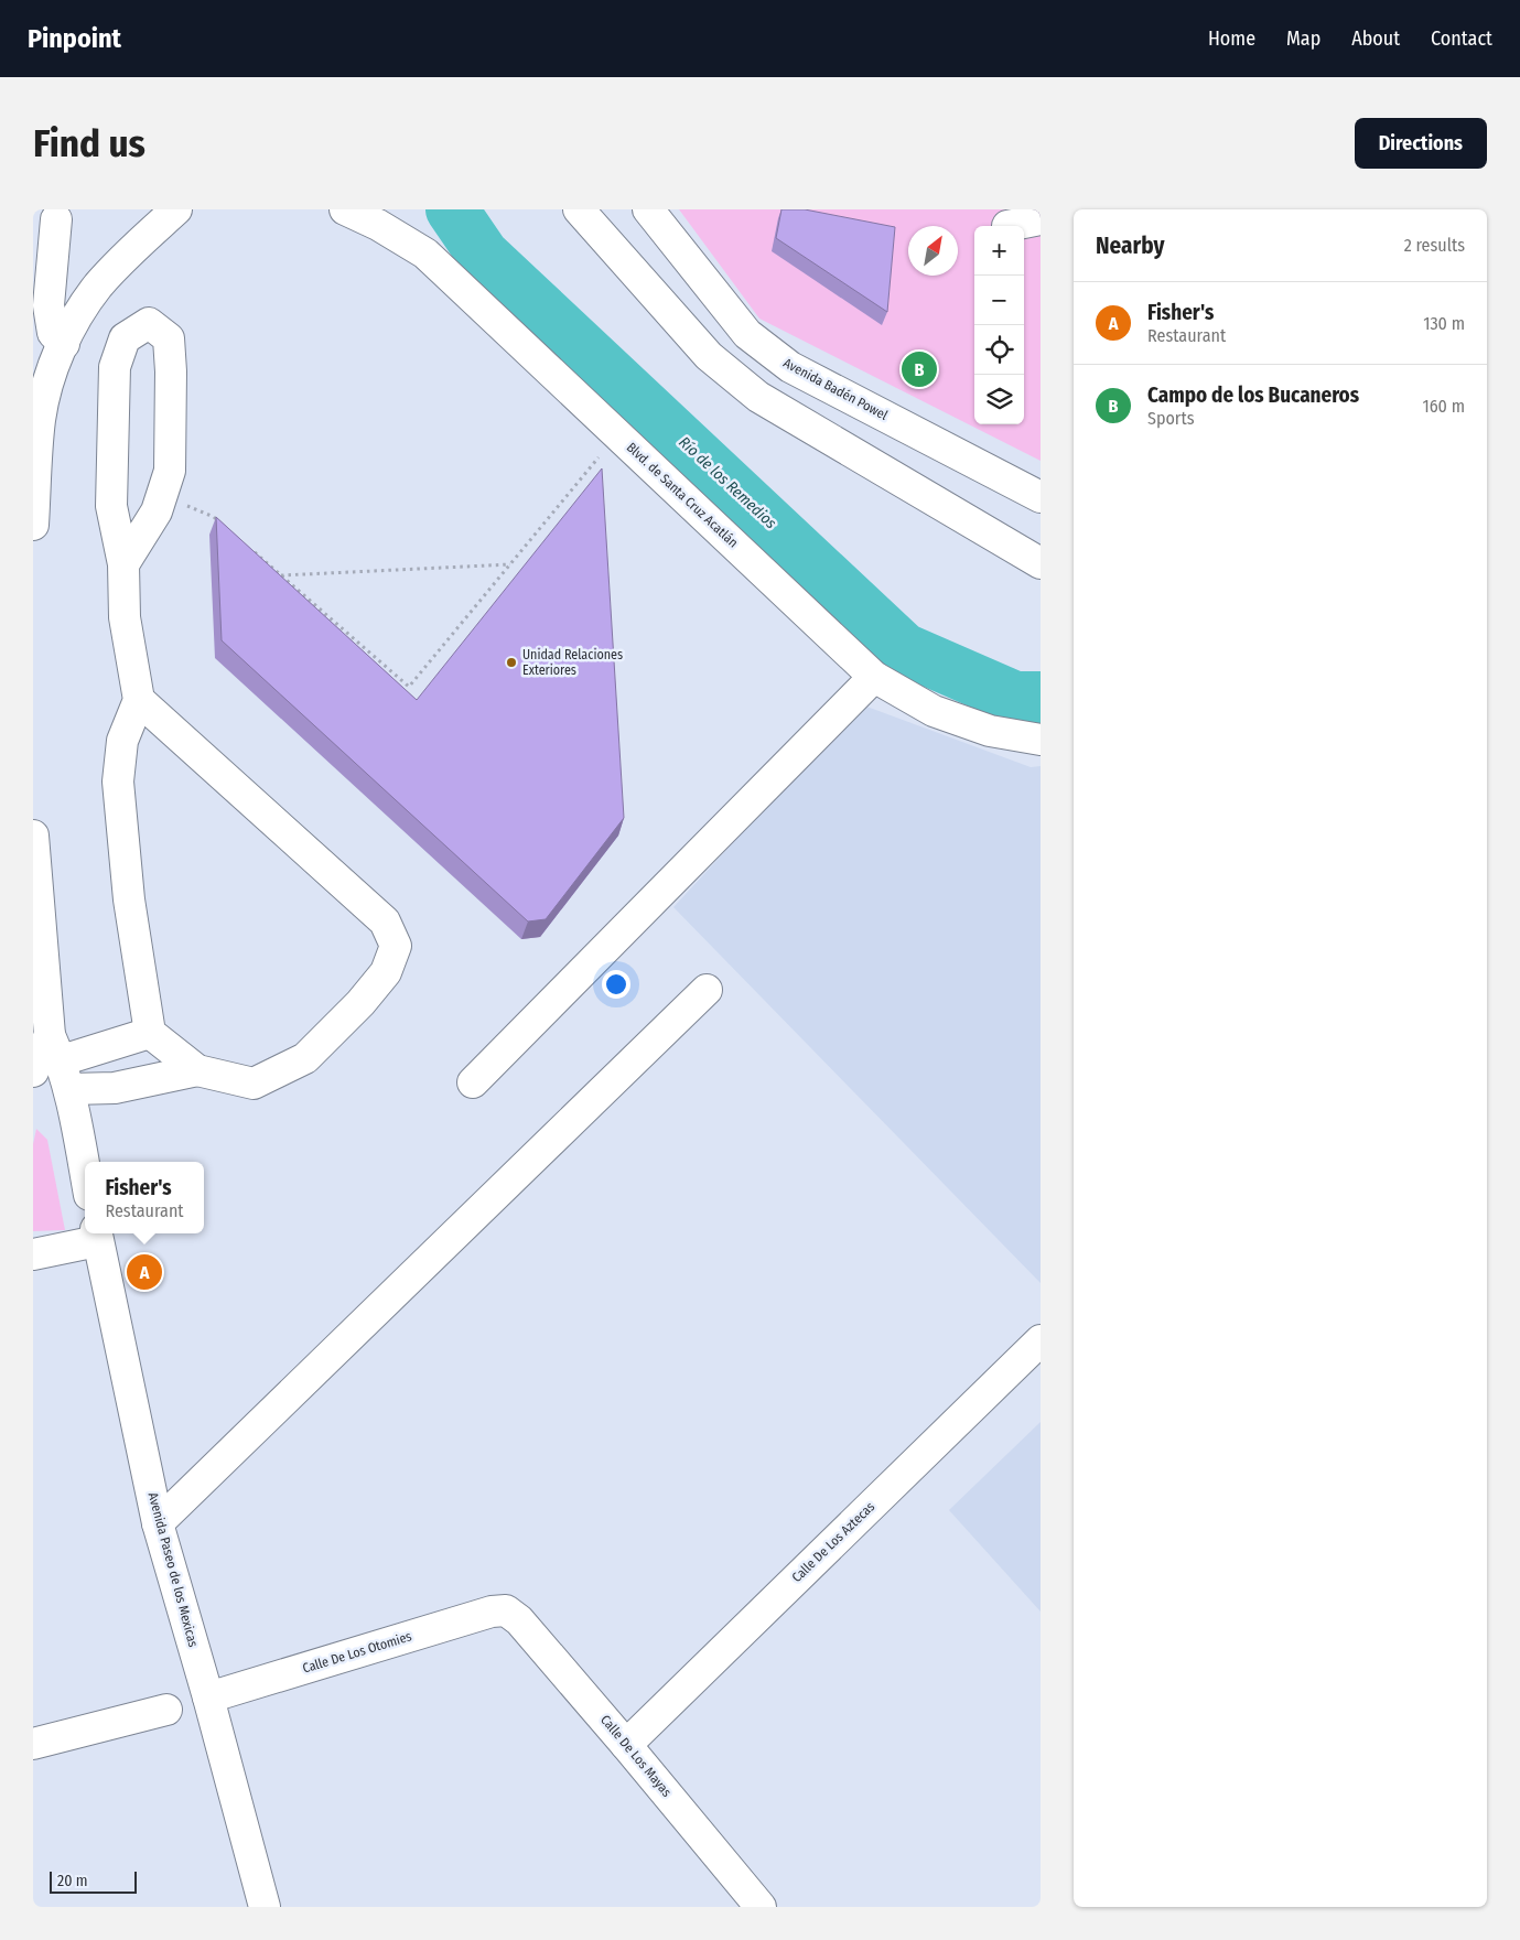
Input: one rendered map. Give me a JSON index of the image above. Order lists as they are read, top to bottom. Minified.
{"streets":{"street":["Avenida Badén Powel","Blvd. de Santa Cruz Acatlán","Calle De Los Aztecas","Avenida Paseo de los Mexicas","Calle De Los Otomies","Calle De Los Mayas"]},"crossings":[["Calle De Los Aztecas","Calle De Los Mayas"],["Avenida Paseo de los Mexicas","Calle De Los Otomies"],["Calle De Los Otomies","Calle De Los Mayas"]],"water":["Río de los Remedios"],"places":["Unidad Relaciones Exteriores"],"scale_bar":"20 m","north":"top right","page":{"header":"Pinpoint","nav":["Home","Map","About","Contact"],"buttons":"Directions","title":"Find us","heading":["Nearby","2 results"],"map_buttons":["+","−"],"list":[{"mark":"A","name":"Fisher's","note":"Restaurant","value":"130 m"},{"mark":"B","name":"Campo de los Bucaneros","note":"Sports","value":"160 m"}],"pins":["B","A"],"popup":["Fisher's","Restaurant"],"scale":"20 m"}}
